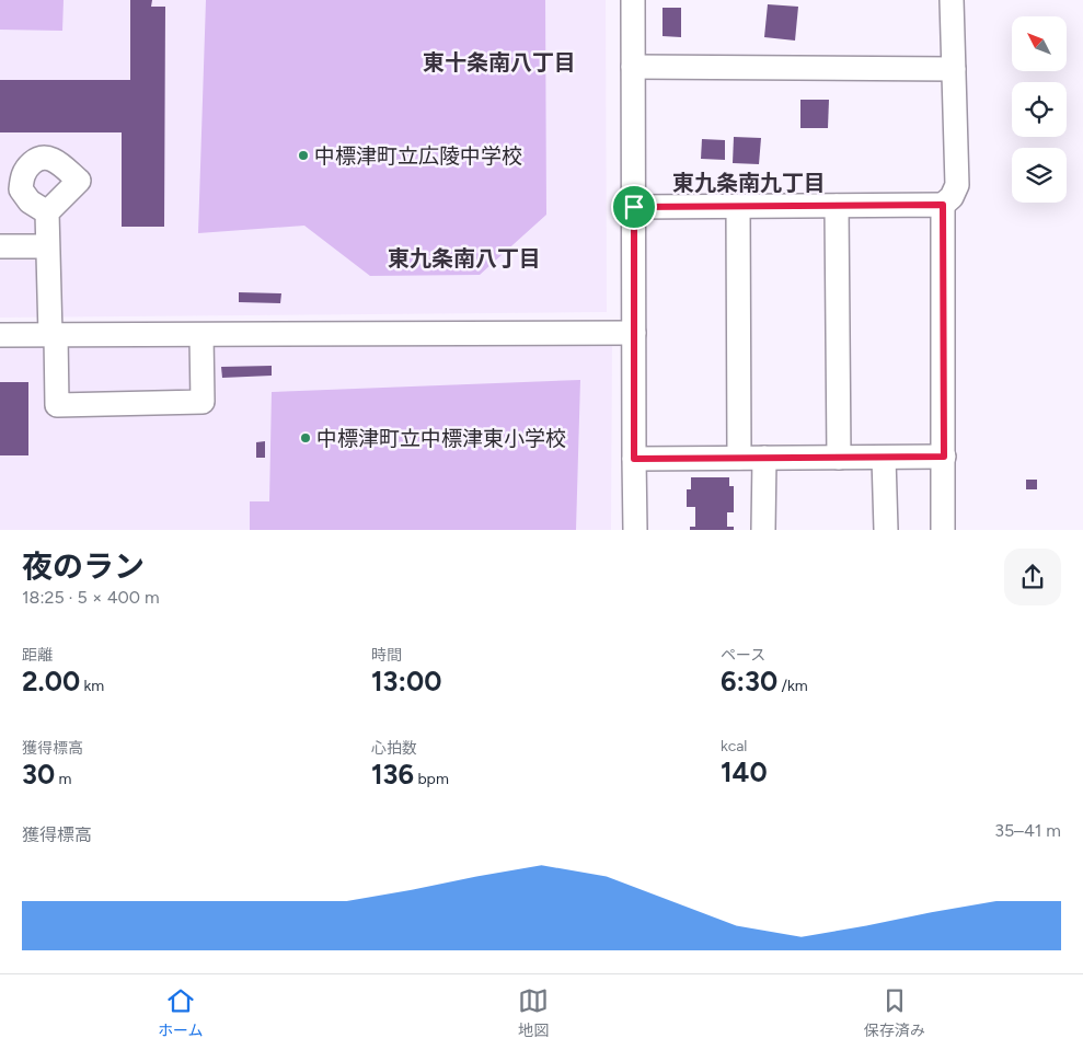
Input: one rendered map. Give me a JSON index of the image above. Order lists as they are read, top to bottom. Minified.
{"districts":["東十条南八丁目","東九条南九丁目","東九条南八丁目"],"places":["中標津町立広陵中学校","中標津町立中標津東小学校"],"north":"top left","page":{"heading":["夜のラン","18:25 · 5 × 400 m"],"stats":[["距離","2.00 km"],["時間","13:00"],["ペース","6:30 /km"],["獲得標高","30 m"],["心拍数","136 bpm"],["kcal","140"]],"chart":["獲得標高","35–41 m"],"tabs":["ホーム","地図","保存済み"]}}
